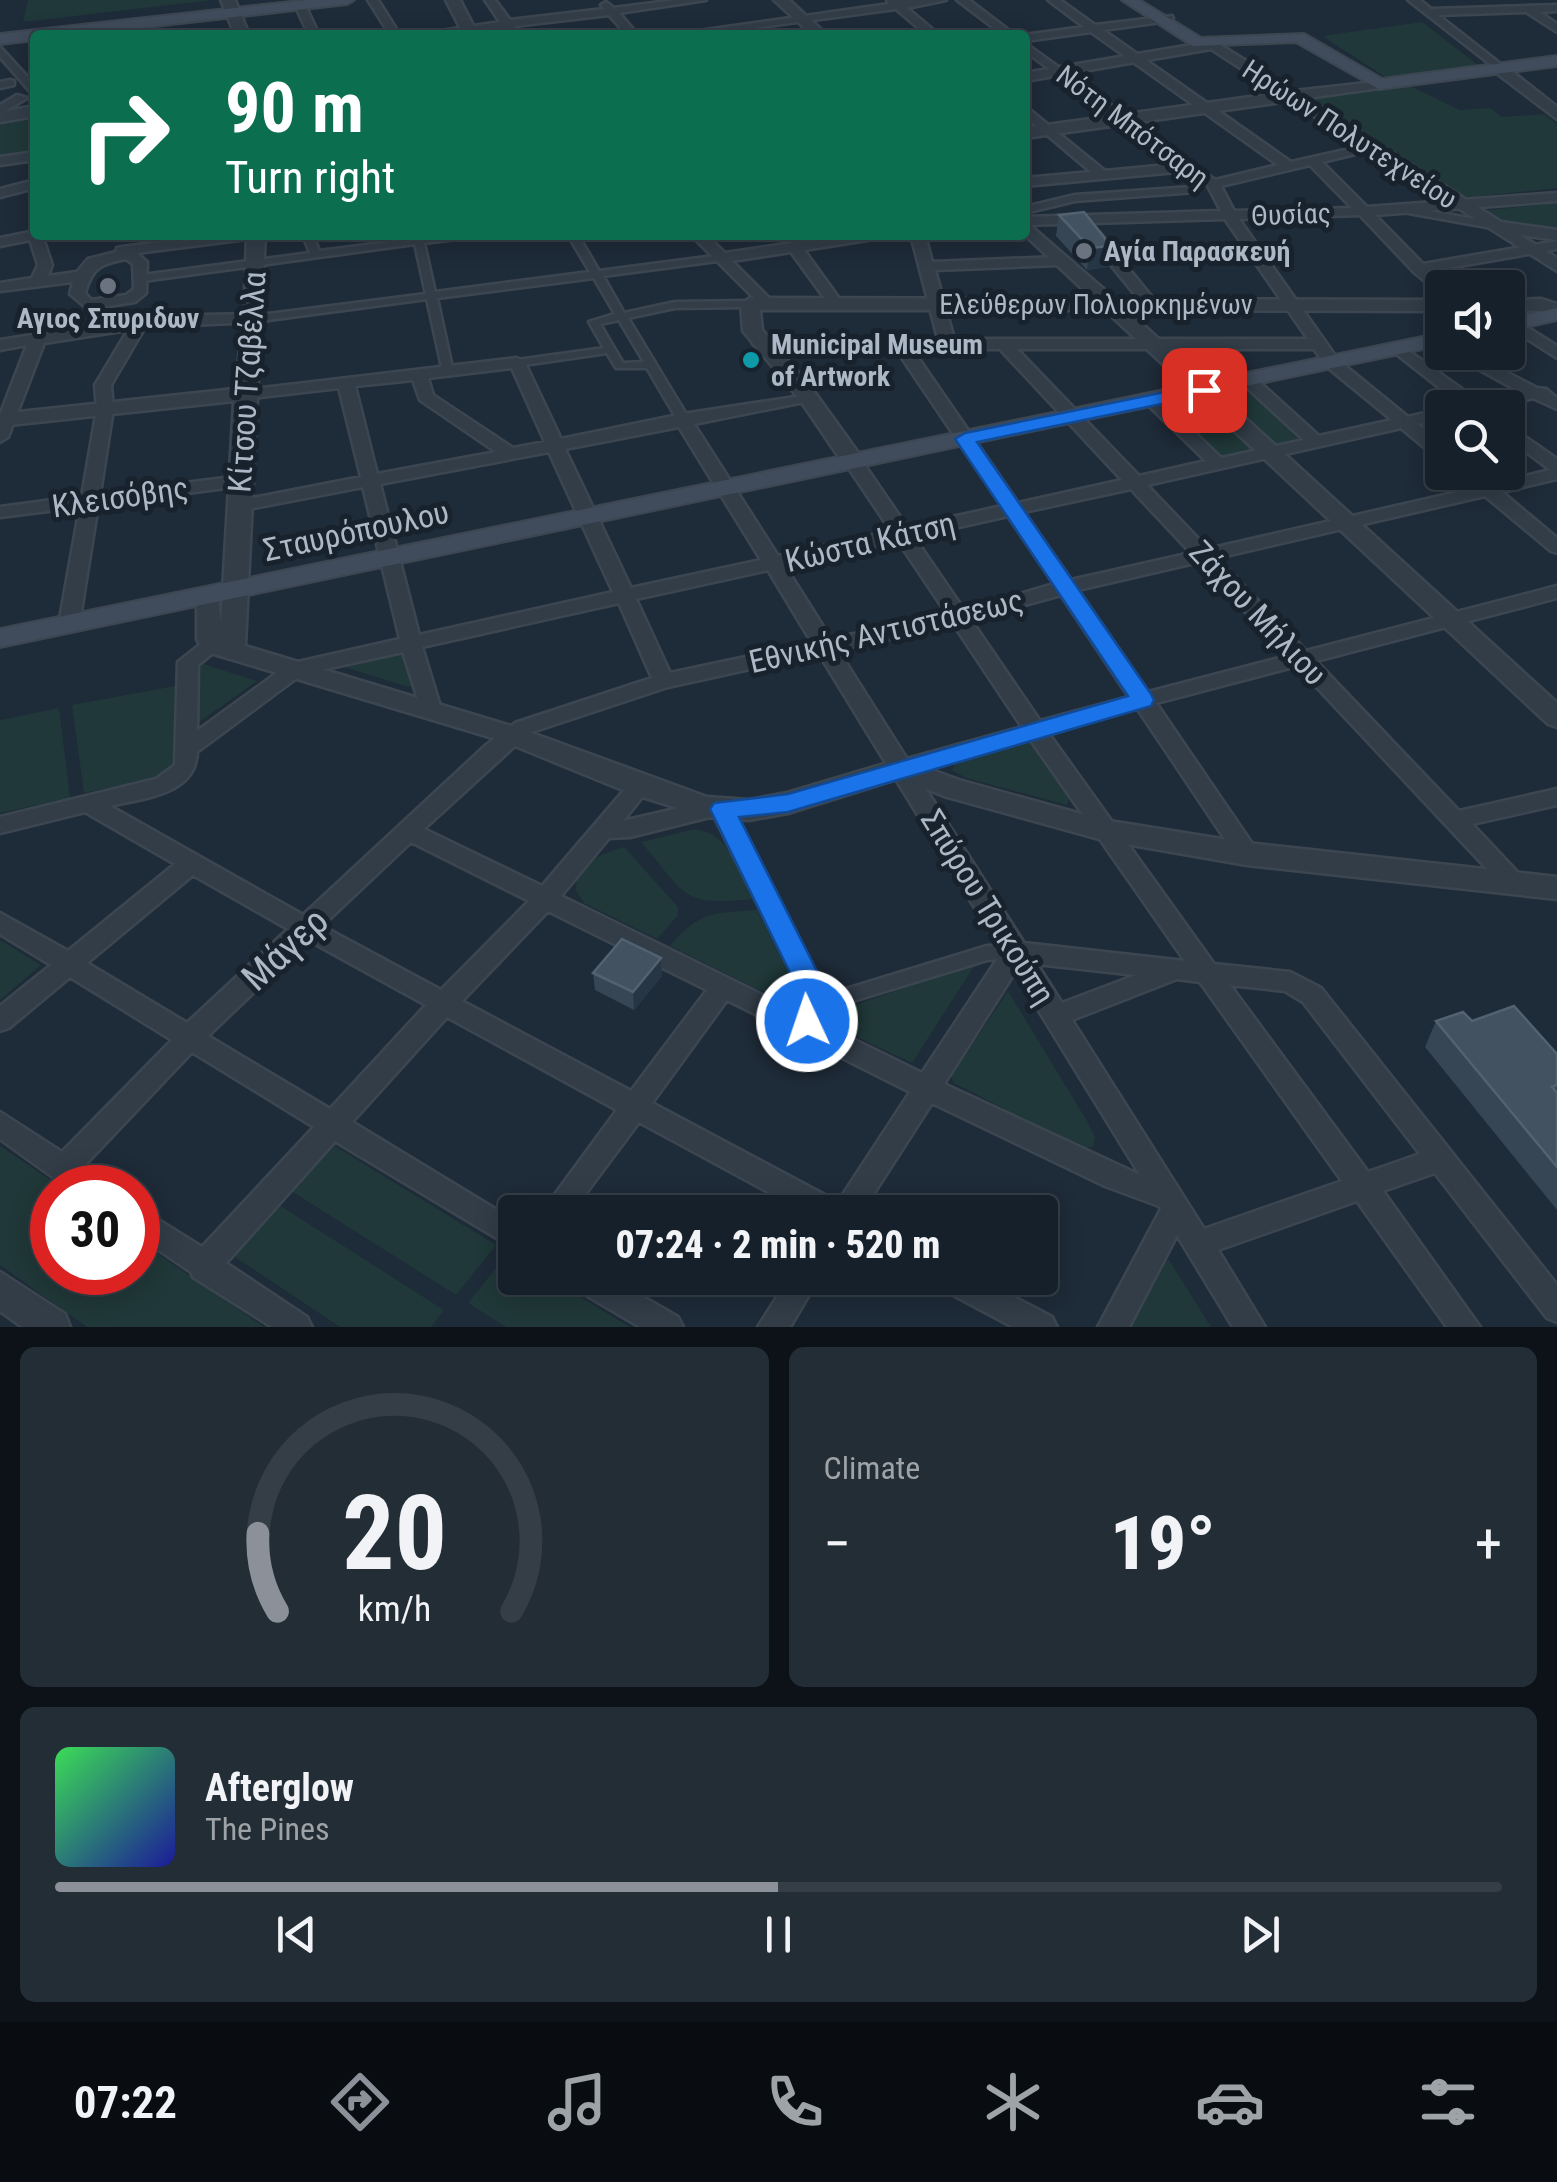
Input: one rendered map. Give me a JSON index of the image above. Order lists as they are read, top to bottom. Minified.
{"streets":{"main road":["Σταυρόπουλου"],"street":["Νότη Μπότσαρη","Ηρώων Πολυτεχνείου","Θυσίας","Ελεύθερων Πολιορκημένων","Κίτσου Τζαβέλλα","Κλεισόβης","Κώστα Κάτση","Ζάχου Μήλιου","Εθνικής Αντιστάσεως","Σπύρου Τρικούπη","Μάγερ"]},"crossings":[["Νότη Μπότσαρη","Θυσίας"],["Νότη Μπότσαρη","Ελεύθερων Πολιορκημένων"],["Νότη Μπότσαρη","Σταυρόπουλου"],["Νότη Μπότσαρη","Κώστα Κάτση"],["Ηρώων Πολυτεχνείου","Θυσίας"],["Κίτσου Τζαβέλλα","Κλεισόβης"],["Κίτσου Τζαβέλλα","Σταυρόπουλου"],["Σταυρόπουλου","Ζάχου Μήλιου"],["Σταυρόπουλου","Σπύρου Τρικούπη"],["Κώστα Κάτση","Ζάχου Μήλιου"],["Κώστα Κάτση","Σπύρου Τρικούπη"],["Ζάχου Μήλιου","Εθνικής Αντιστάσεως"],["Εθνικής Αντιστάσεως","Σπύρου Τρικούπη"],["Εθνικής Αντιστάσεως","Μάγερ"]],"places":["Αγία Παρασκευή","Αγιος Σπυριδων","Municipal Museum of Artwork"],"page":{"turn":["90 m","Turn right"],"limit":"30","trip":"07:24 · 2 min · 520 m","tile":"Climate","heat":["−","19°","+"],"song":["Afterglow","The Pines"],"tabs":"07:22","gauge":["20","km/h"]}}
